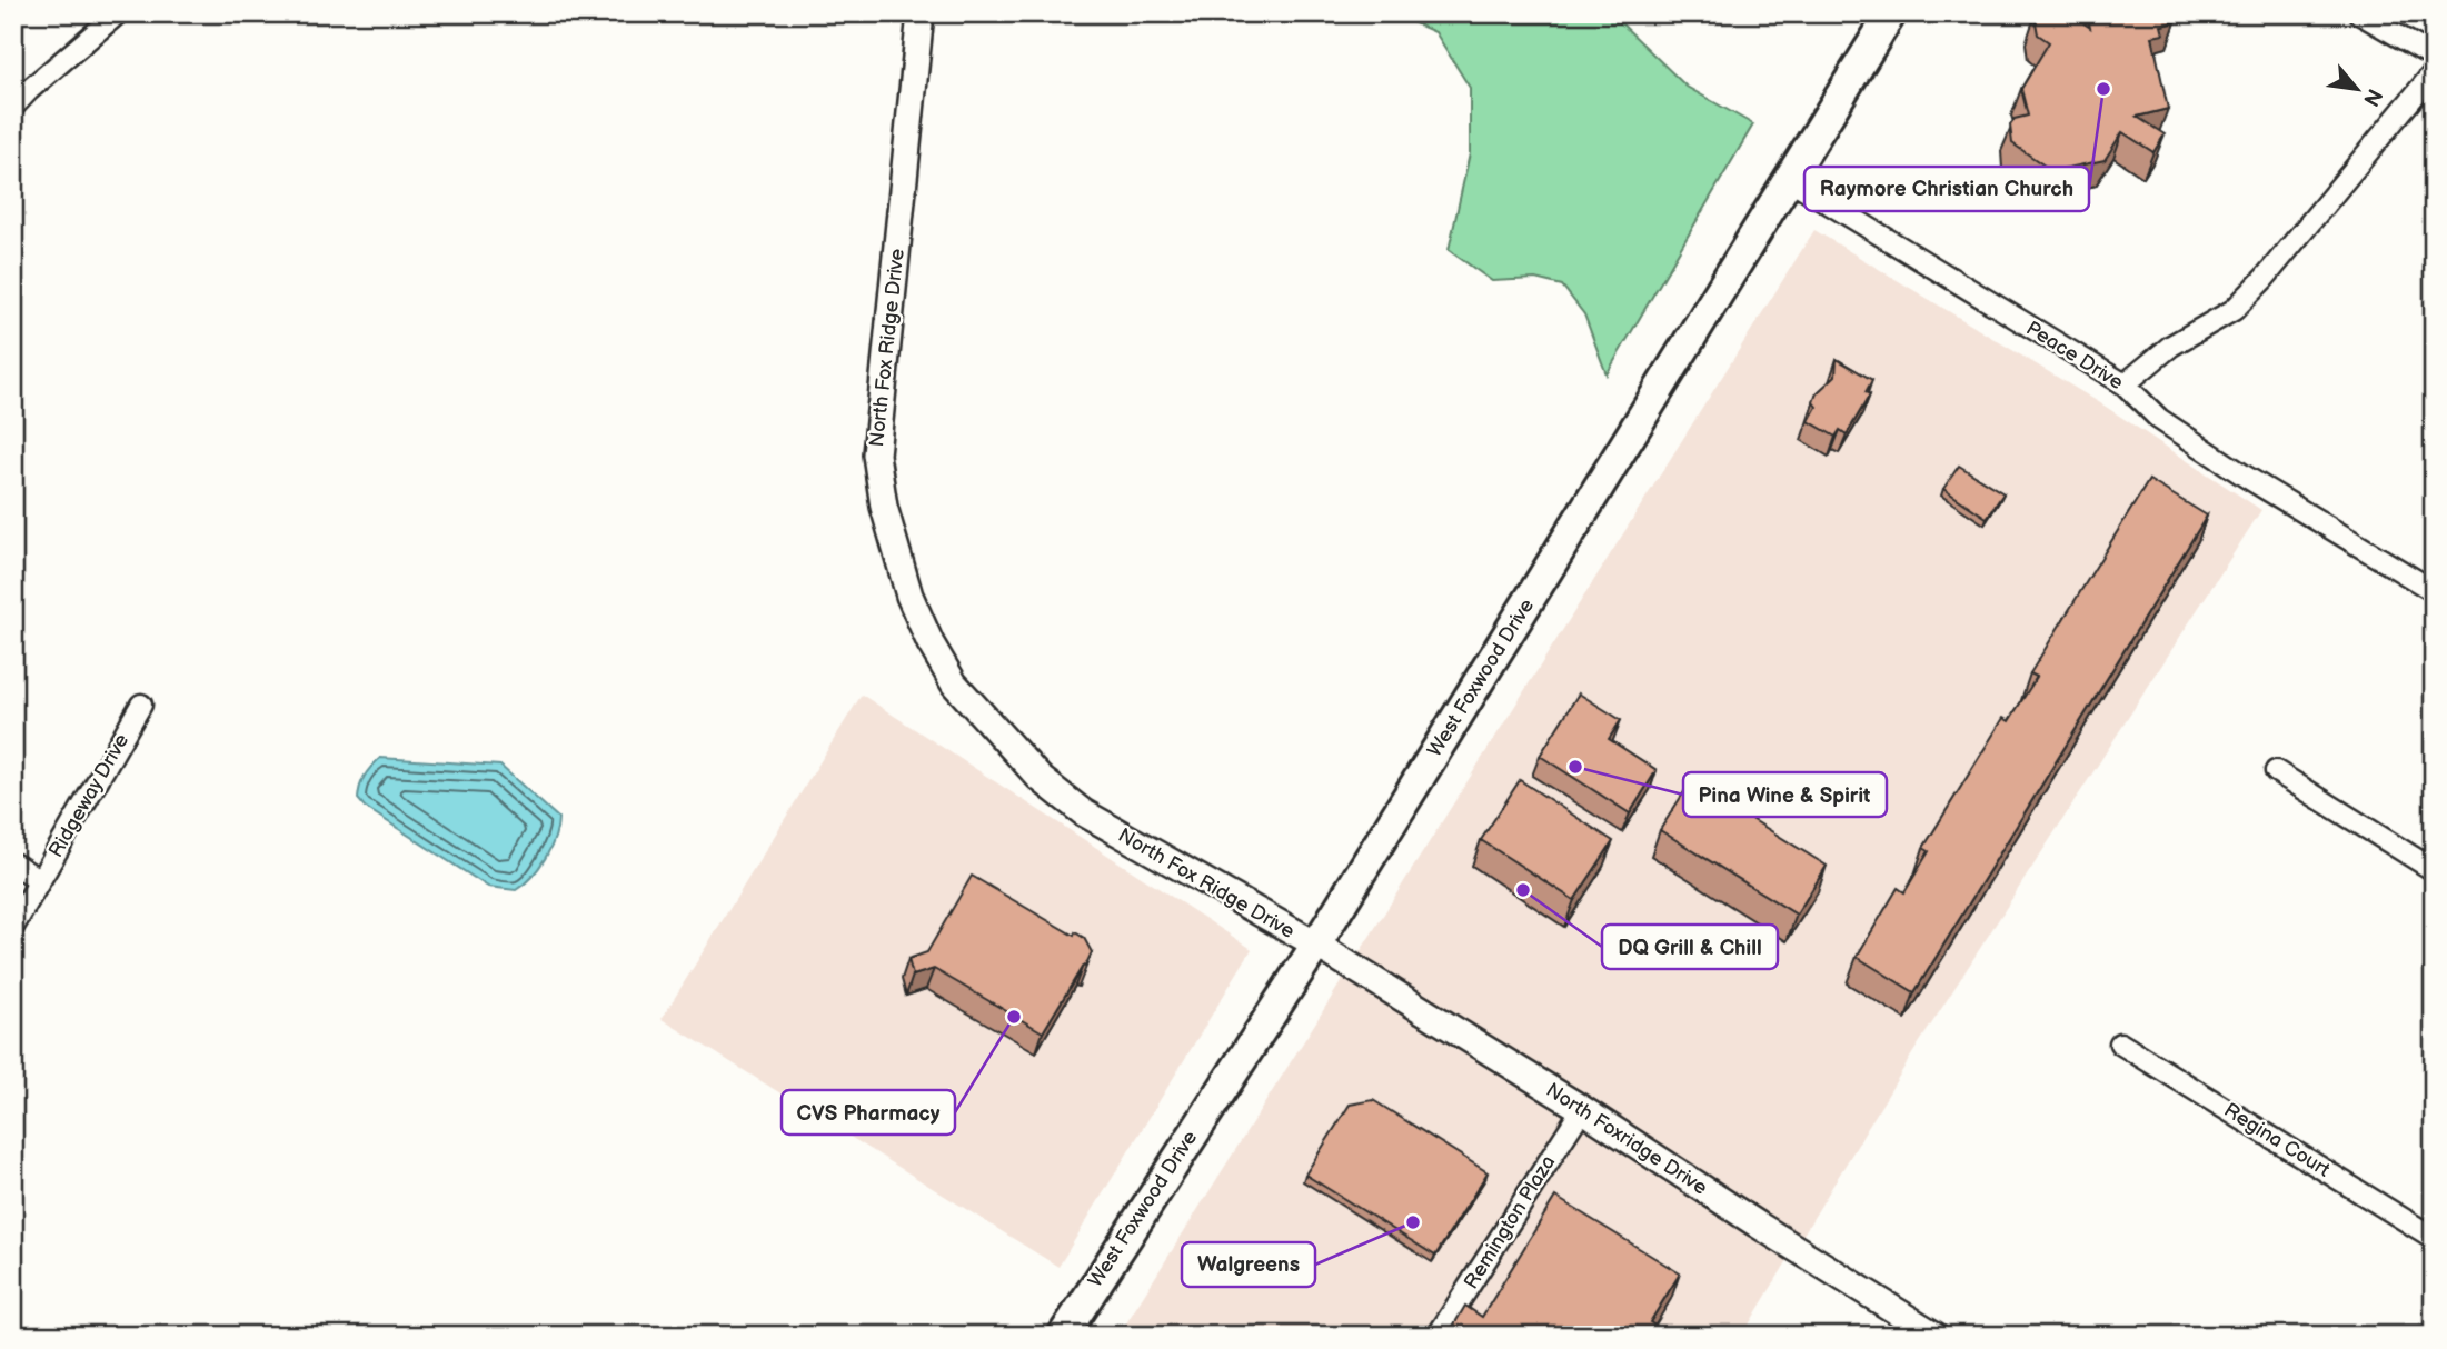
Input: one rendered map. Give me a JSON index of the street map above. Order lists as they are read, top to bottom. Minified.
{"streets":{"main road":["West Foxwood Drive"],"street":["North Fox Ridge Drive","Peace Drive","Ridgeway Drive","North Foxridge Drive","Regina Court","Remington Plaza"]},"crossings":[["North Fox Ridge Drive","West Foxwood Drive"],["North Fox Ridge Drive","North Foxridge Drive"],["Peace Drive","West Foxwood Drive"],["West Foxwood Drive","North Foxridge Drive"],["North Foxridge Drive","Remington Plaza"]],"places":["Raymore Christian Church","Pina Wine & Spirit","DQ Grill & Chill","CVS Pharmacy","Walgreens"],"north":"bottom right"}
